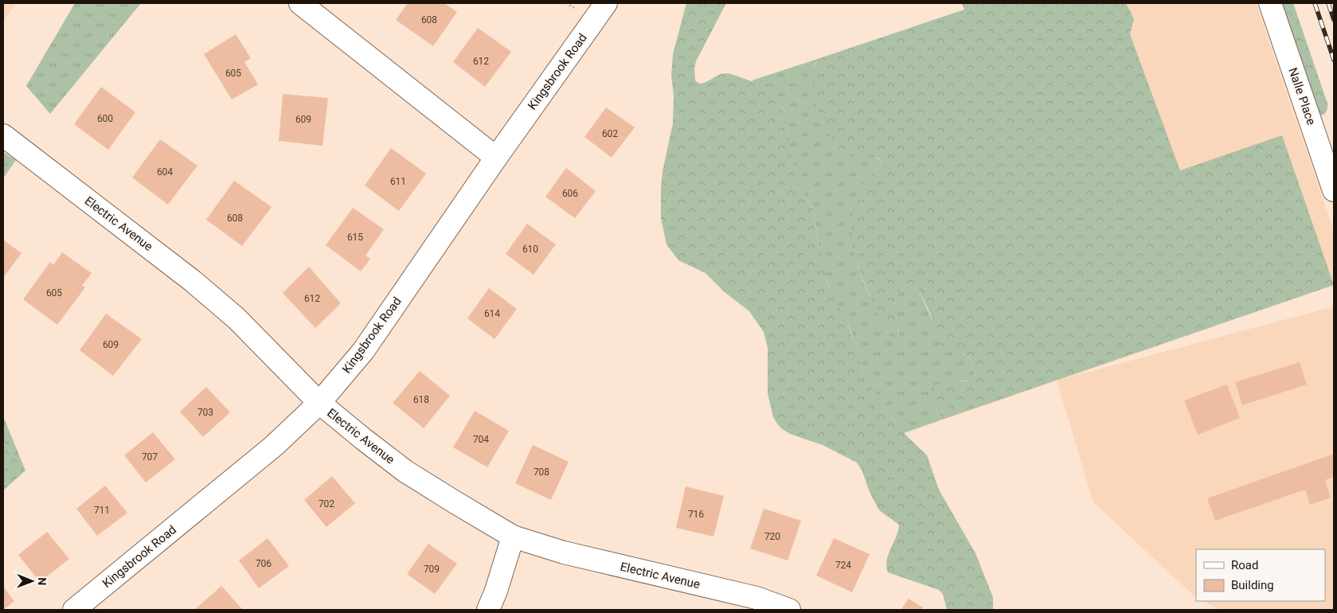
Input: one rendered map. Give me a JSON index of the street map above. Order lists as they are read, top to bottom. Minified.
{"streets":{"street":["Kingsbrook Road","Nalle Place","Electric Avenue"]},"crossings":[["Kingsbrook Road","Electric Avenue"]],"house_numbers":["608","612","605","600","609","602","604","611","606","608","615","610","605","612","614","609","618","703","704","707","708","702","711","716","720","706","724","709"],"legend":["Road","Building"],"north":"right"}
